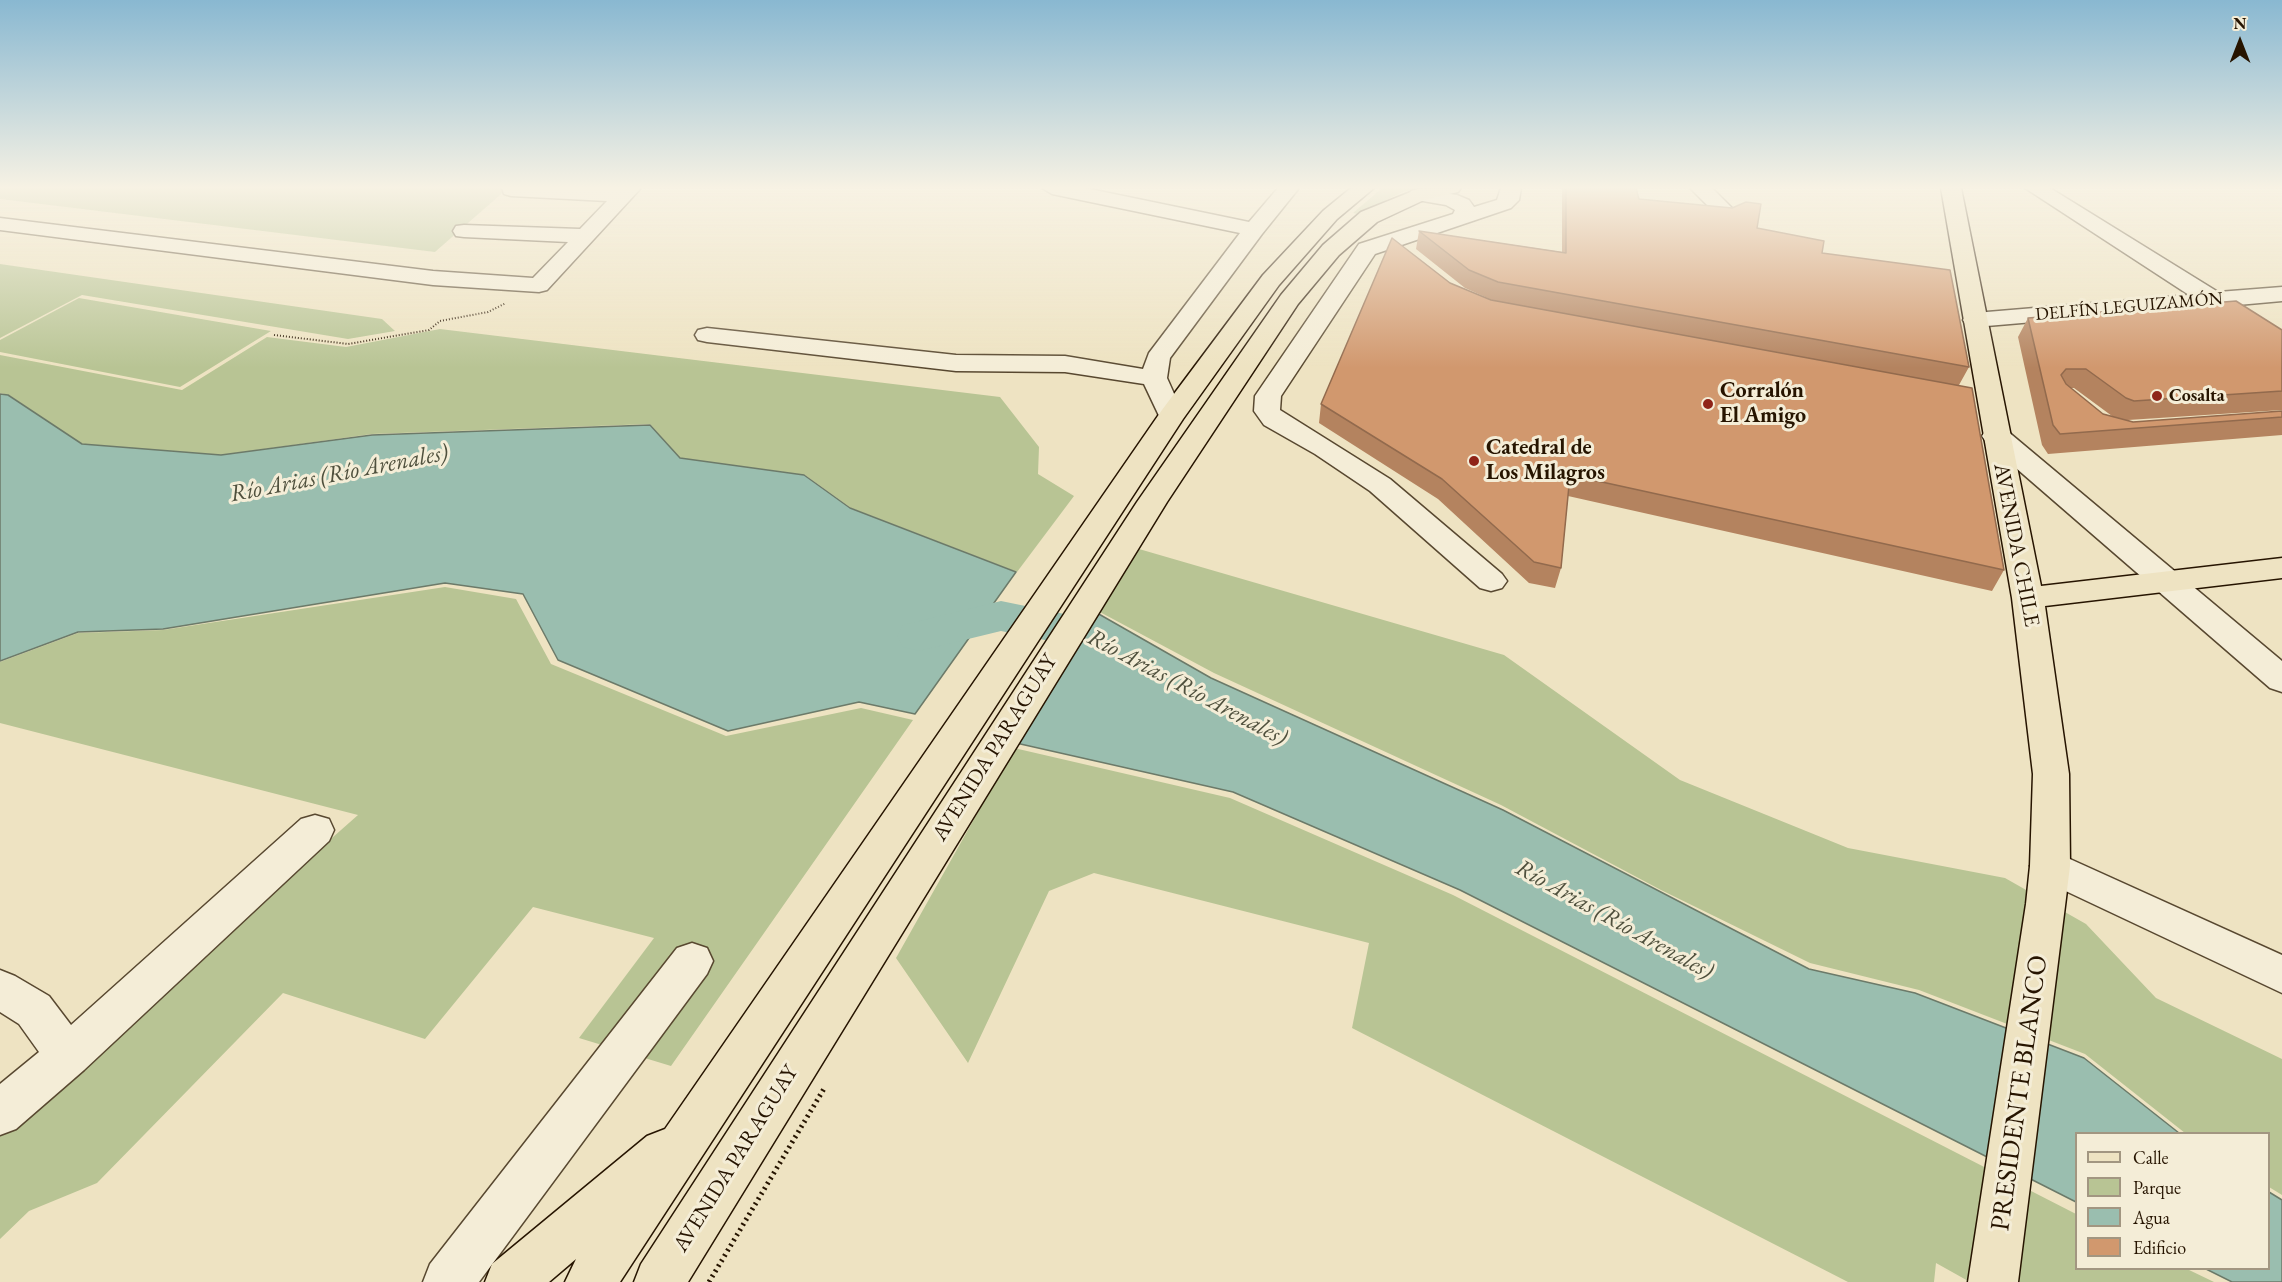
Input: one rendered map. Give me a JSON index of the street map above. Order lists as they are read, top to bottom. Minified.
{"streets":{"main road":["AVENIDA CHILE","AVENIDA PARAGUAY","PRESIDENTE BLANCO"],"street":["DELFÍN LEGUIZAMÓN"]},"crossings":[["DELFÍN LEGUIZAMÓN","AVENIDA CHILE"],["AVENIDA CHILE","PRESIDENTE BLANCO"]],"water":["Río Arias (Río Arenales)"],"places":["Cosalta","Corralón El Amigo","Catedral de Los Milagros"],"legend":["Calle","Parque","Agua","Edificio"],"north":"top"}
